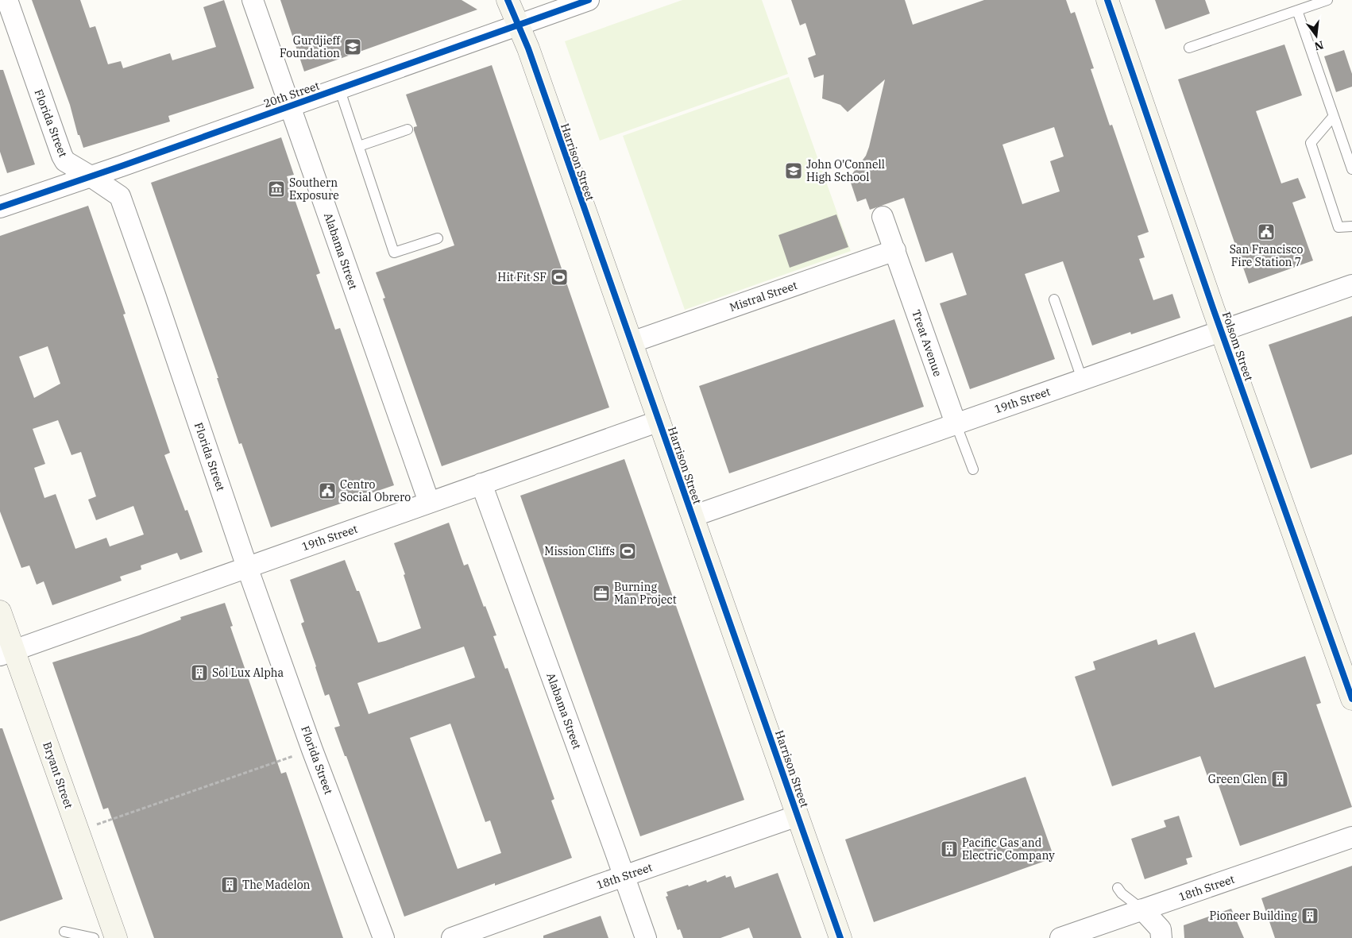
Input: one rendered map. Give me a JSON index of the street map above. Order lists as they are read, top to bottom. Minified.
{"streets":{"street":["20th Street","Florida Street","Harrison Street","Alabama Street","Mistral Street","Treat Avenue","Folsom Street","19th Street","Bryant Street","18th Street"]},"crossings":[["20th Street","Florida Street"],["20th Street","Harrison Street"],["20th Street","Alabama Street"],["Florida Street","19th Street"],["Harrison Street","Mistral Street"],["Harrison Street","19th Street"],["Harrison Street","18th Street"],["Alabama Street","19th Street"],["Alabama Street","18th Street"],["Mistral Street","Treat Avenue"],["Treat Avenue","19th Street"],["Folsom Street","19th Street"],["19th Street","Bryant Street"]],"places":{"school or university":["Gurdjieff Foundation","John O'Connell High School"],"museum":["Southern Exposure"],"public building":["San Francisco Fire Station 7","Centro Social Obrero"],"sports":["Hit Fit SF","Mission Cliffs"],"office":["Burning Man Project"],"building":["Sol Lux Alpha","Green Glen","Pacific Gas and Electric Company","The Madelon","Pioneer Building"]},"north":"bottom"}
